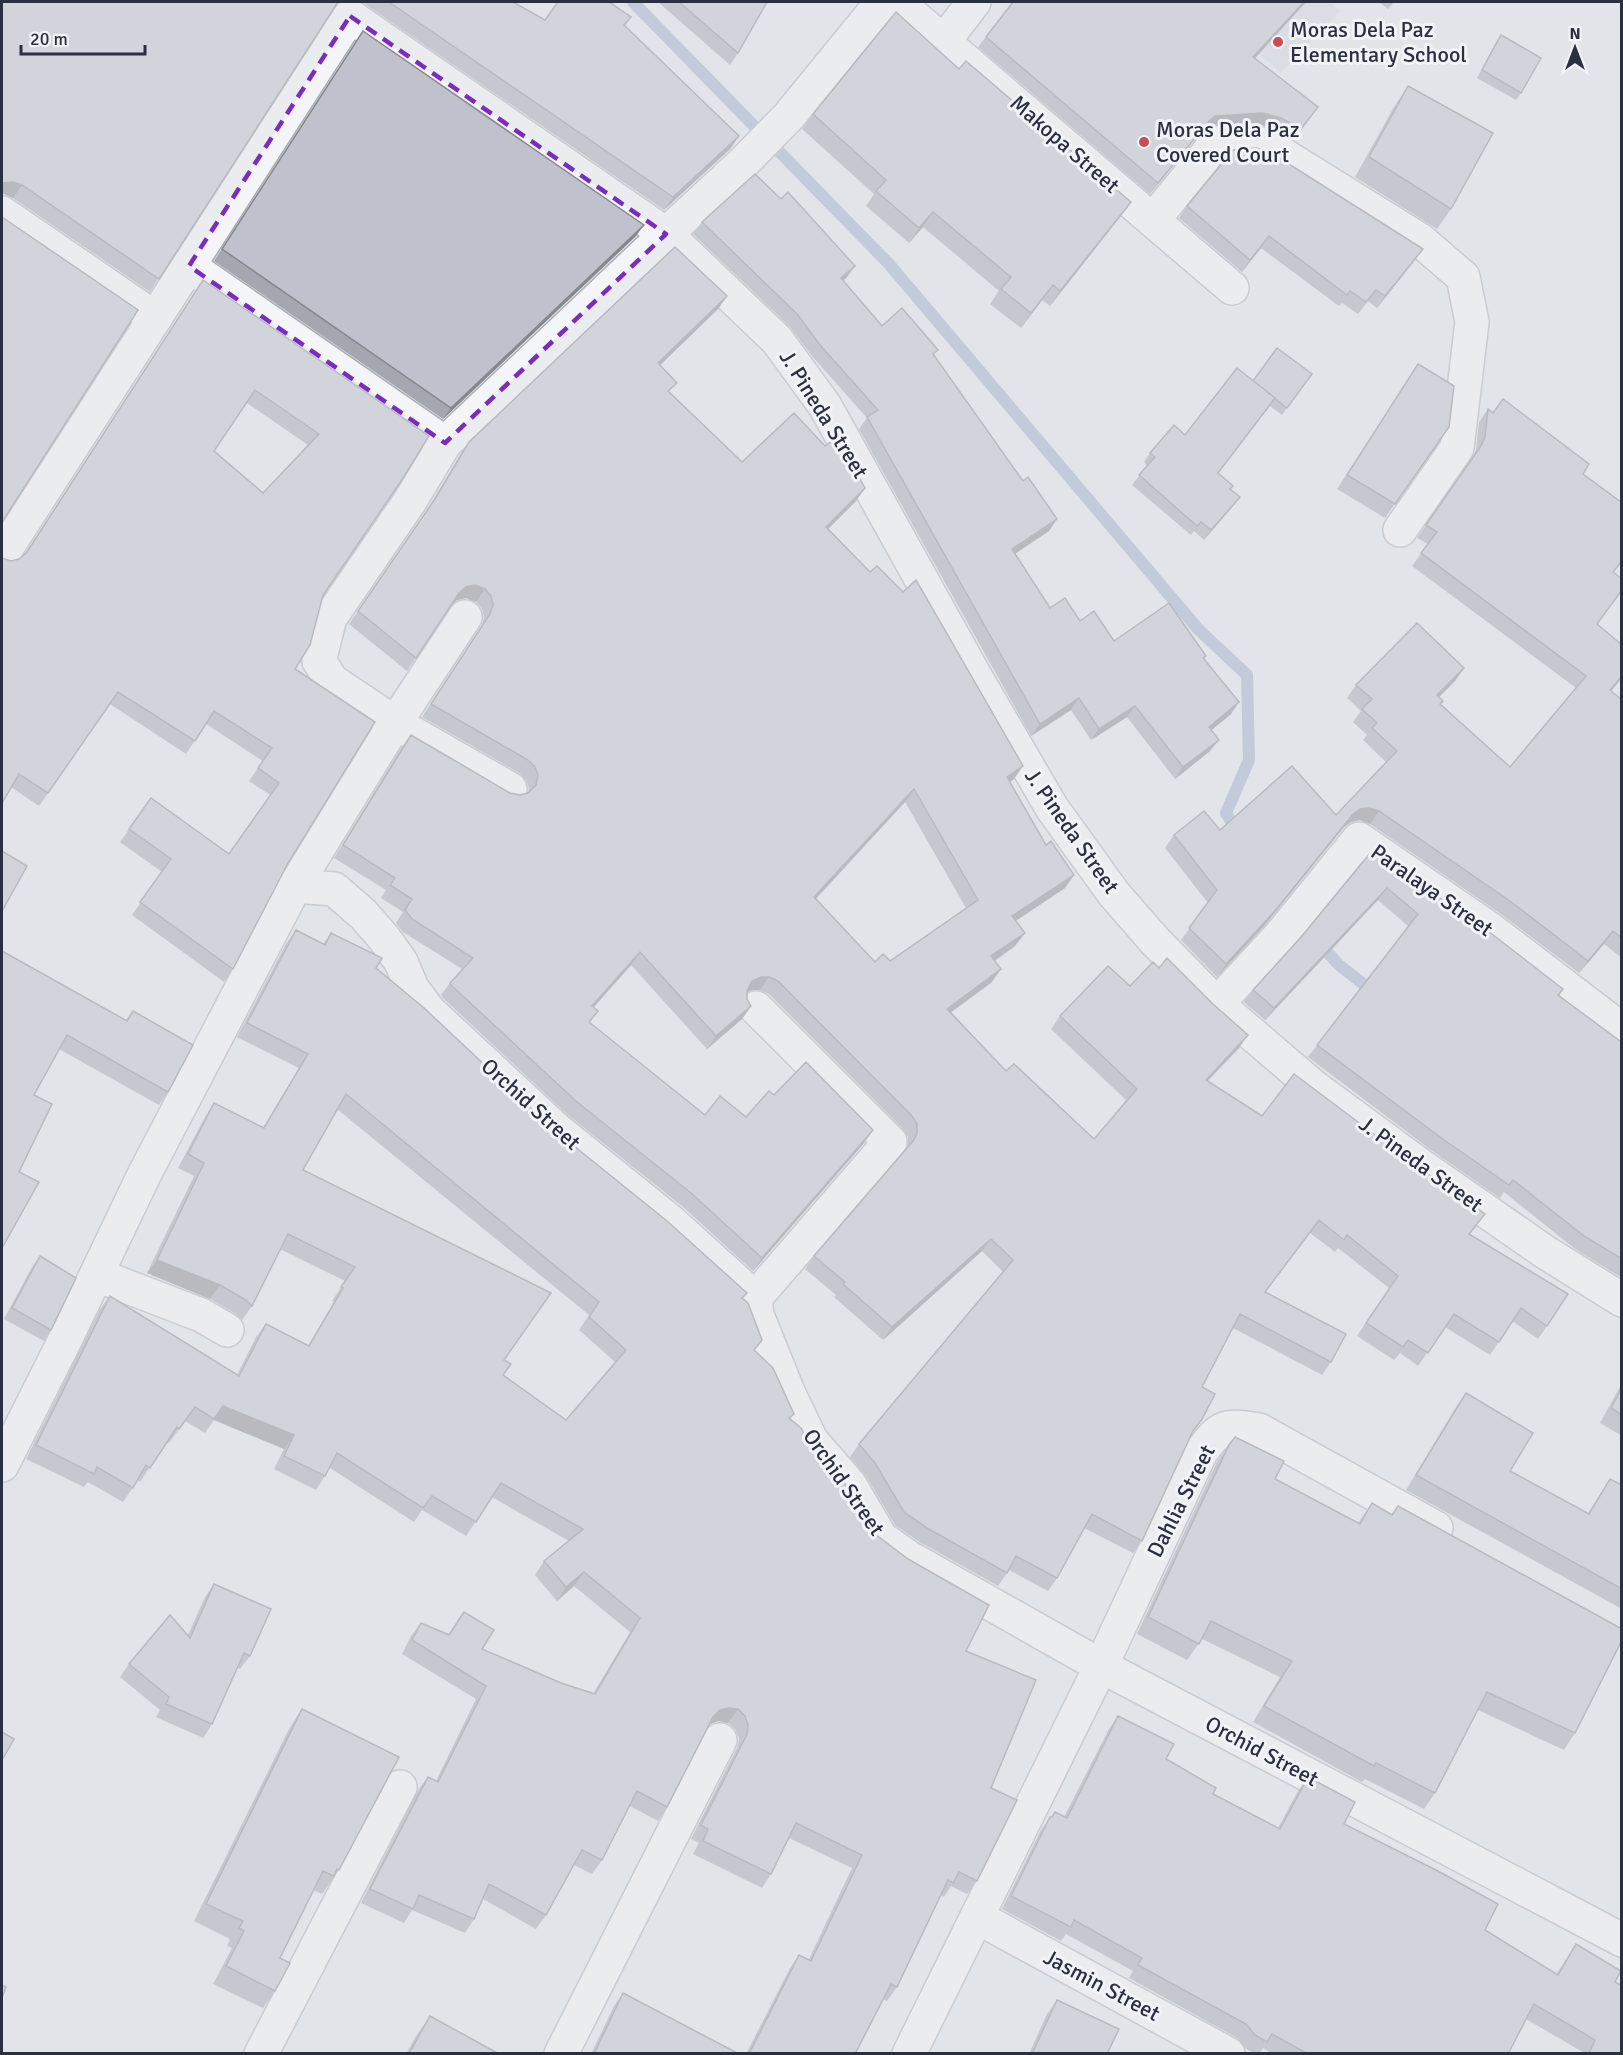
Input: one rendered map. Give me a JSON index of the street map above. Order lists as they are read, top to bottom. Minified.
{"streets":{"street":["Makopa Street","J. Pineda Street","Paralaya Street","Orchid Street","Dahlia Street","Jasmin Street"]},"crossings":[["J. Pineda Street","Paralaya Street"],["Orchid Street","Dahlia Street"],["Dahlia Street","Jasmin Street"]],"places":["Moras Dela Paz Elementary School","Moras Dela Paz Covered Court"],"scale_bar":"20 m","north":"top"}
